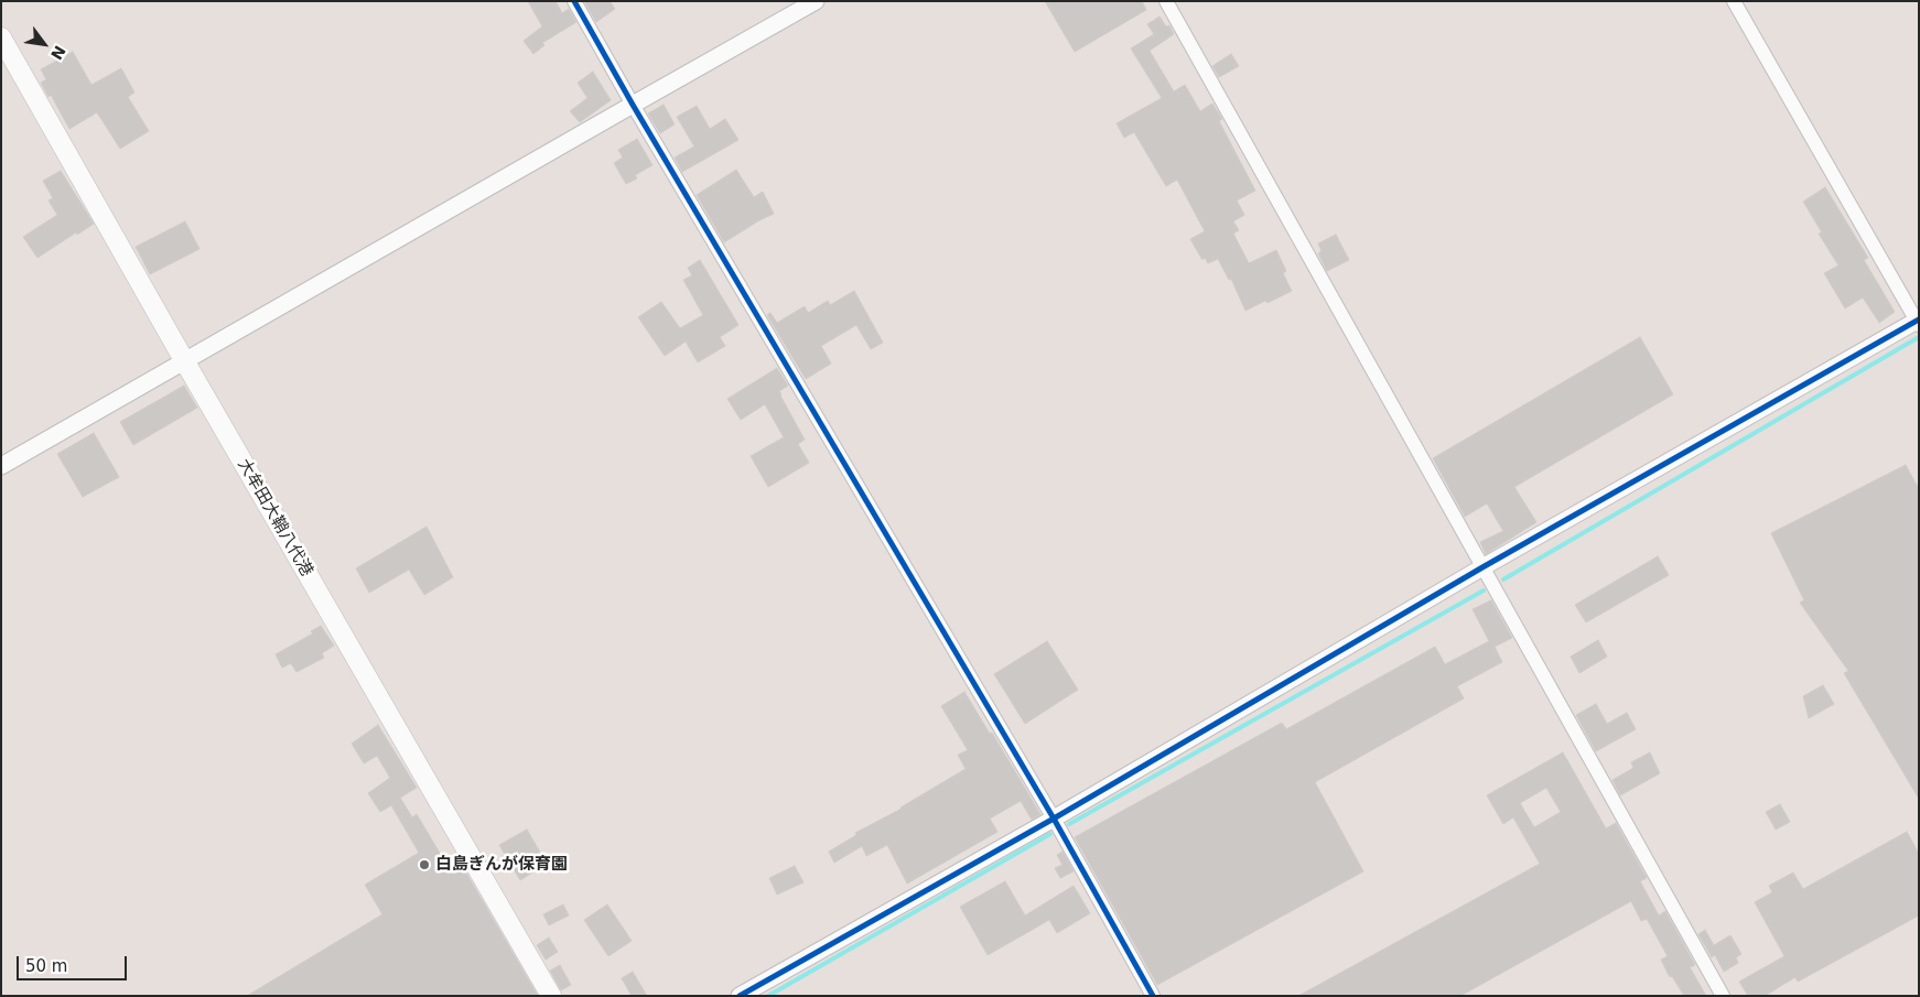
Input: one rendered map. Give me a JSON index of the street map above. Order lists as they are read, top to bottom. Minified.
{"streets":{"main road":["大牟田大鞘八代港"]},"places":["白島ぎんが保育園"],"scale_bar":"50 m","north":"bottom right"}
